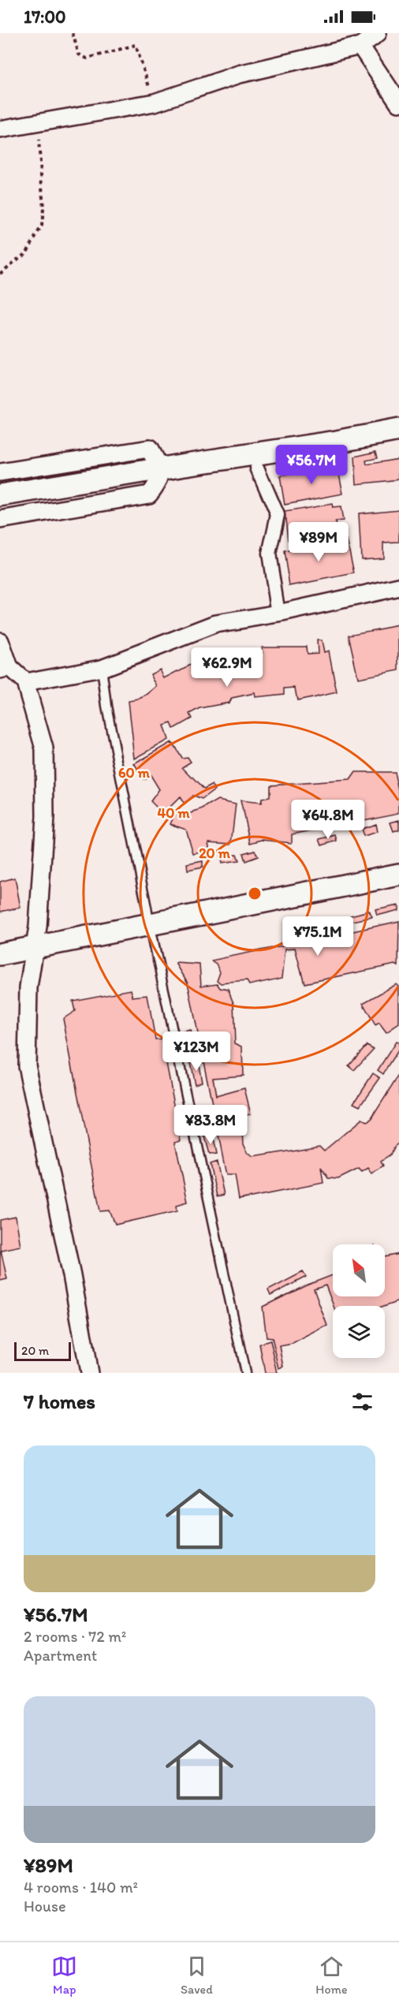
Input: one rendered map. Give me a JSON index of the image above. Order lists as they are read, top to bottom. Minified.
{"scale_bar":"20 m","north":"top left","page":{"status":"17:00","price":["¥56.7M","¥89M","¥62.9M","¥64.8M","¥75.1M","¥123M","¥83.8M"],"scale":"20 m","heading":"7 homes","list":[{"name":"¥56.7M","note":"2 rooms · 72 m² · Apartment"},{"name":"¥89M","note":"4 rooms · 140 m² · House"}],"tabs":["Map","Saved","Home"]},"rings":["60 m","40 m","20 m"]}
